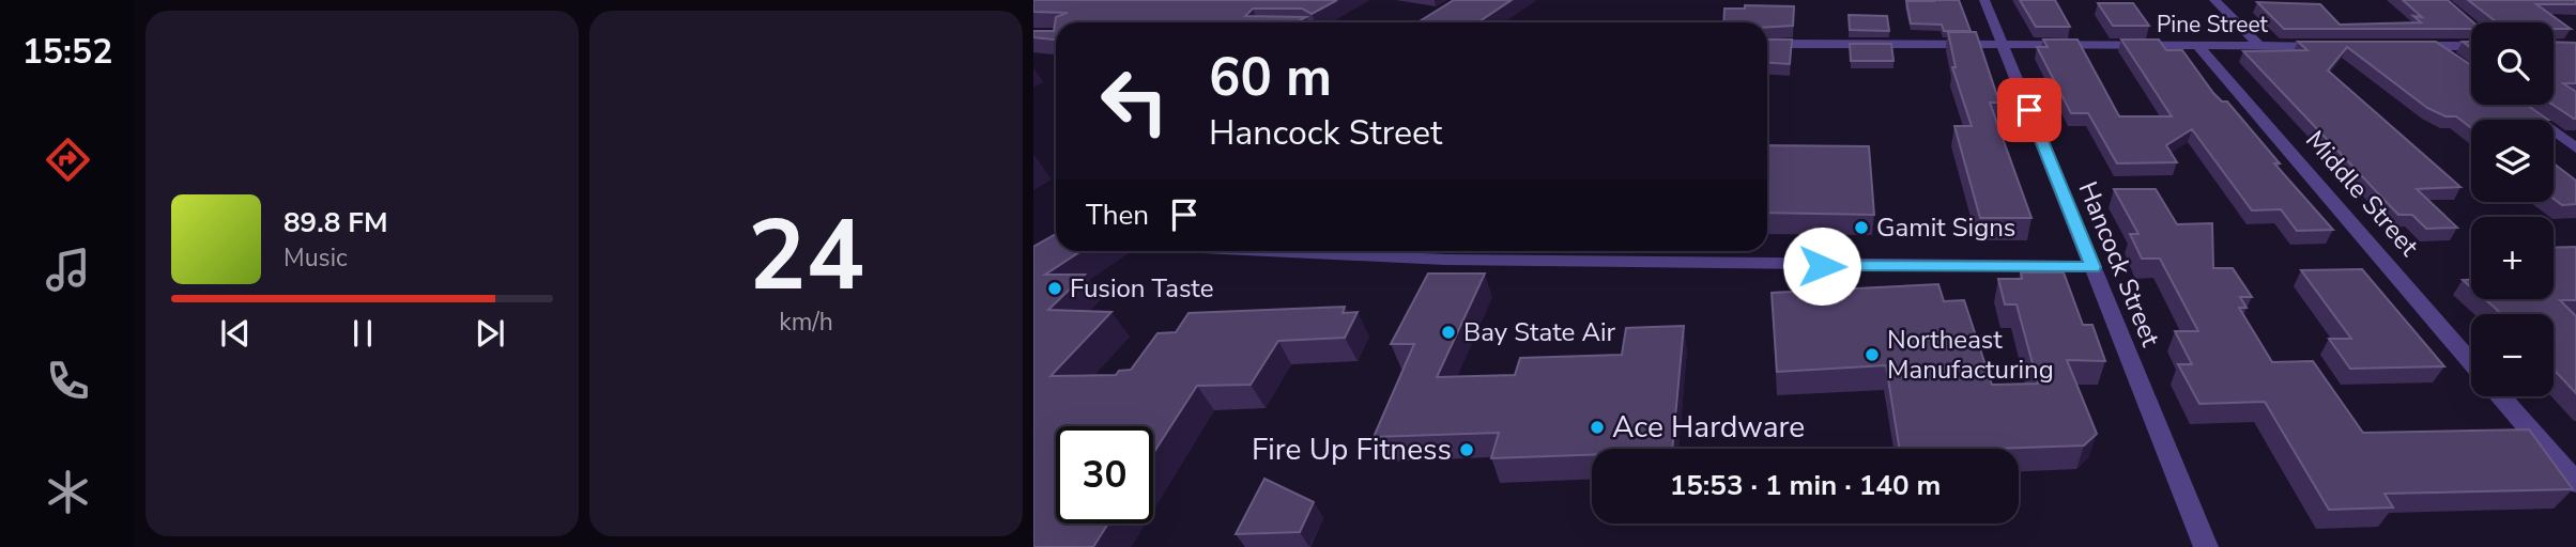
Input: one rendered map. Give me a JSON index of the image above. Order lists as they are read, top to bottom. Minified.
{"streets":{"street":["Pine Street","Middle Street","Hancock Street"]},"crossings":[["Pine Street","Middle Street"],["Pine Street","Hancock Street"]],"places":["Gamit Signs","Fusion Taste","Bay State Air","Northeast Manufacturing","Ace Hardware","Fire Up Fitness"],"page":{"tabs":"15:52","tile":["24","km/h"],"map_buttons":["+","−"],"turn":["60 m","Hancock Street"],"then":"Then","song":["89.8 FM","Music"],"limit":"30","trip":"15:53 · 1 min · 140 m"}}
